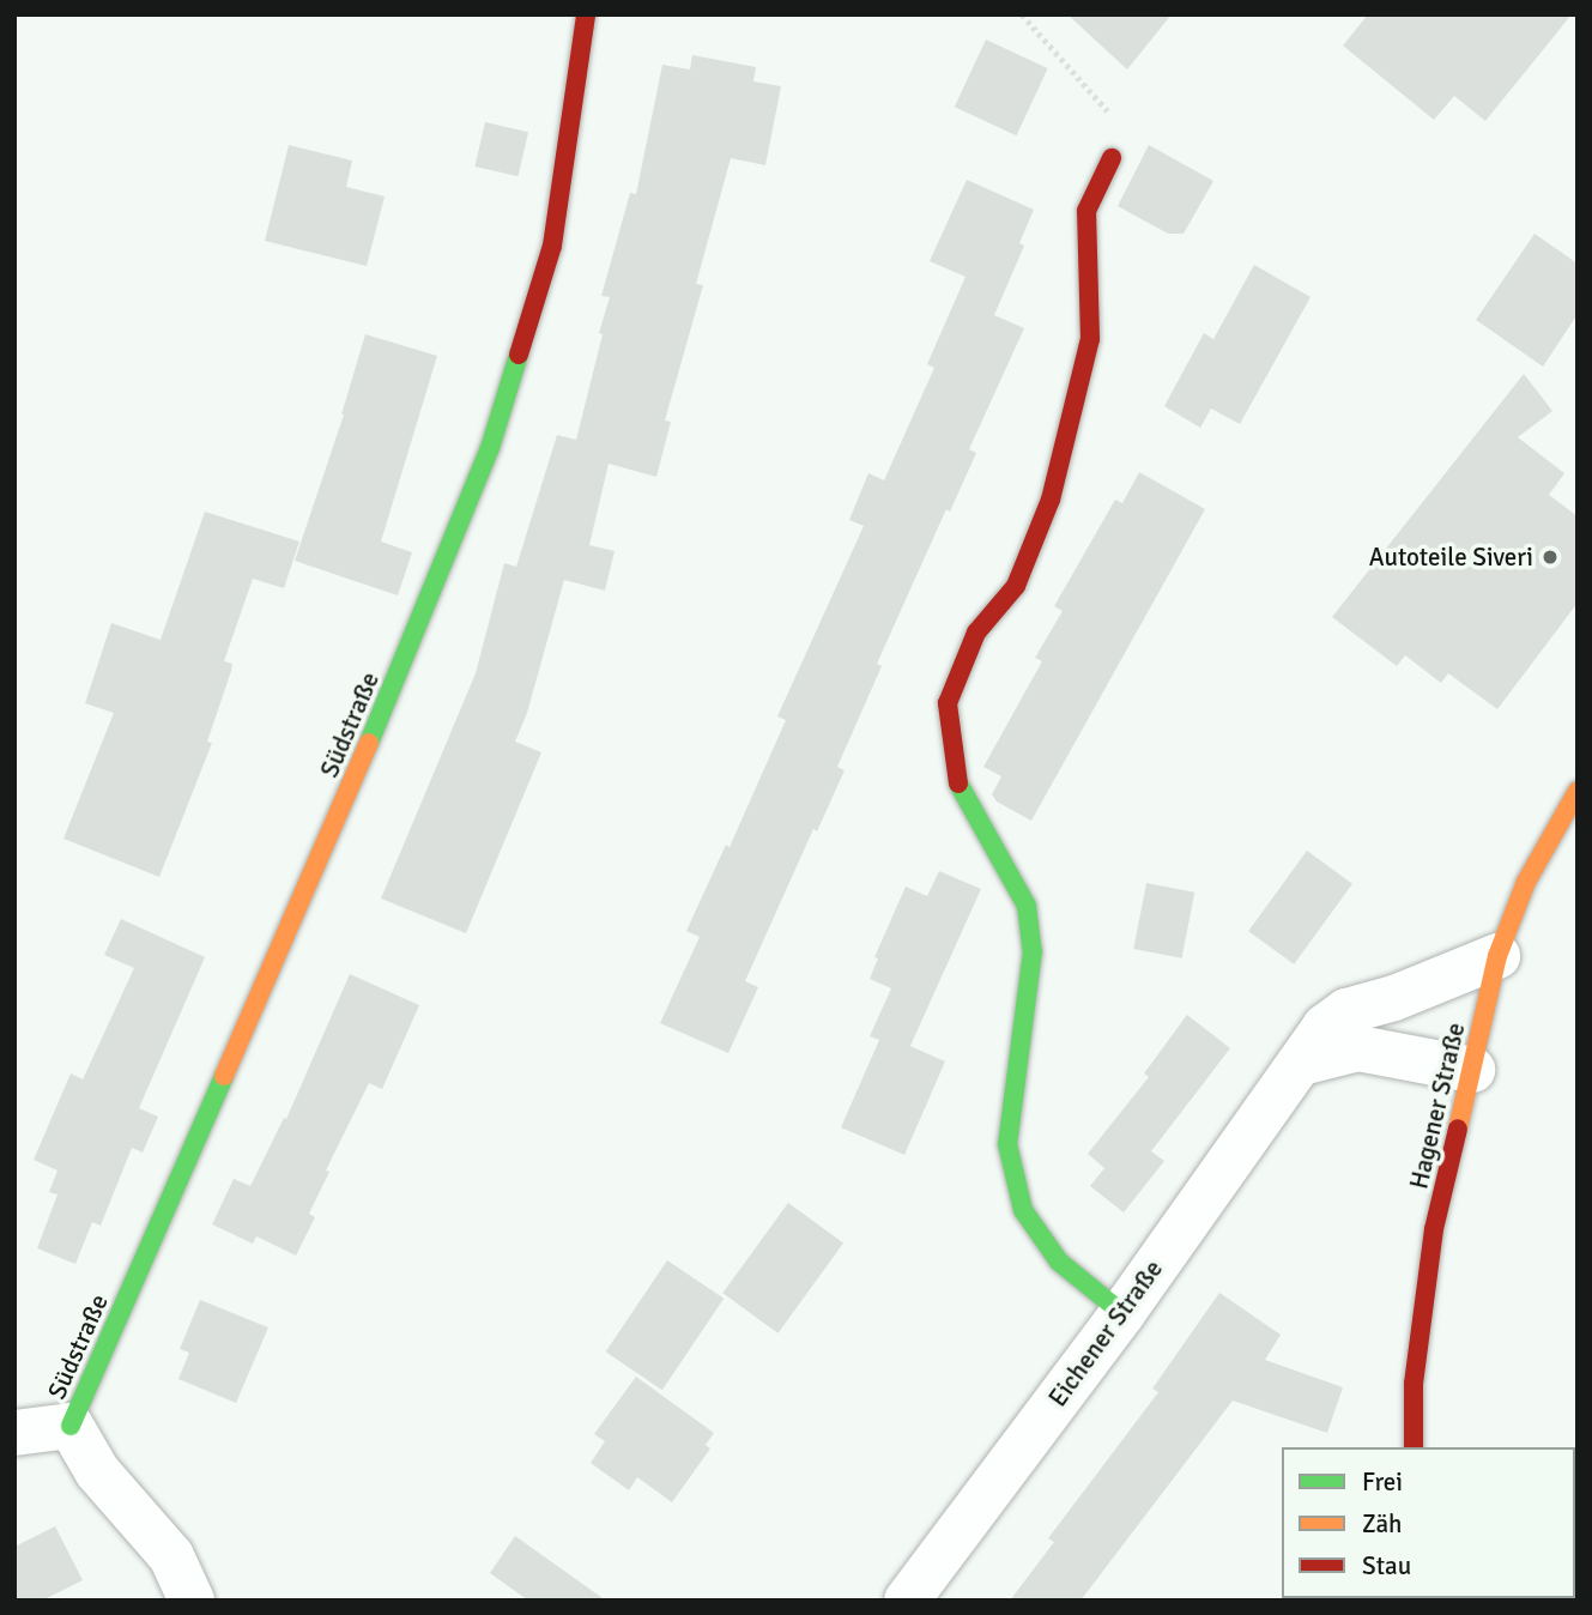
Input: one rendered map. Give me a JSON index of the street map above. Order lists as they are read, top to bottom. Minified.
{"streets":{"street":["Südstraße","Hagener Straße","Eichener Straße"]},"crossings":[["Hagener Straße","Eichener Straße"]],"places":["Autoteile Siveri"],"legend":["Frei","Zäh","Stau"]}
